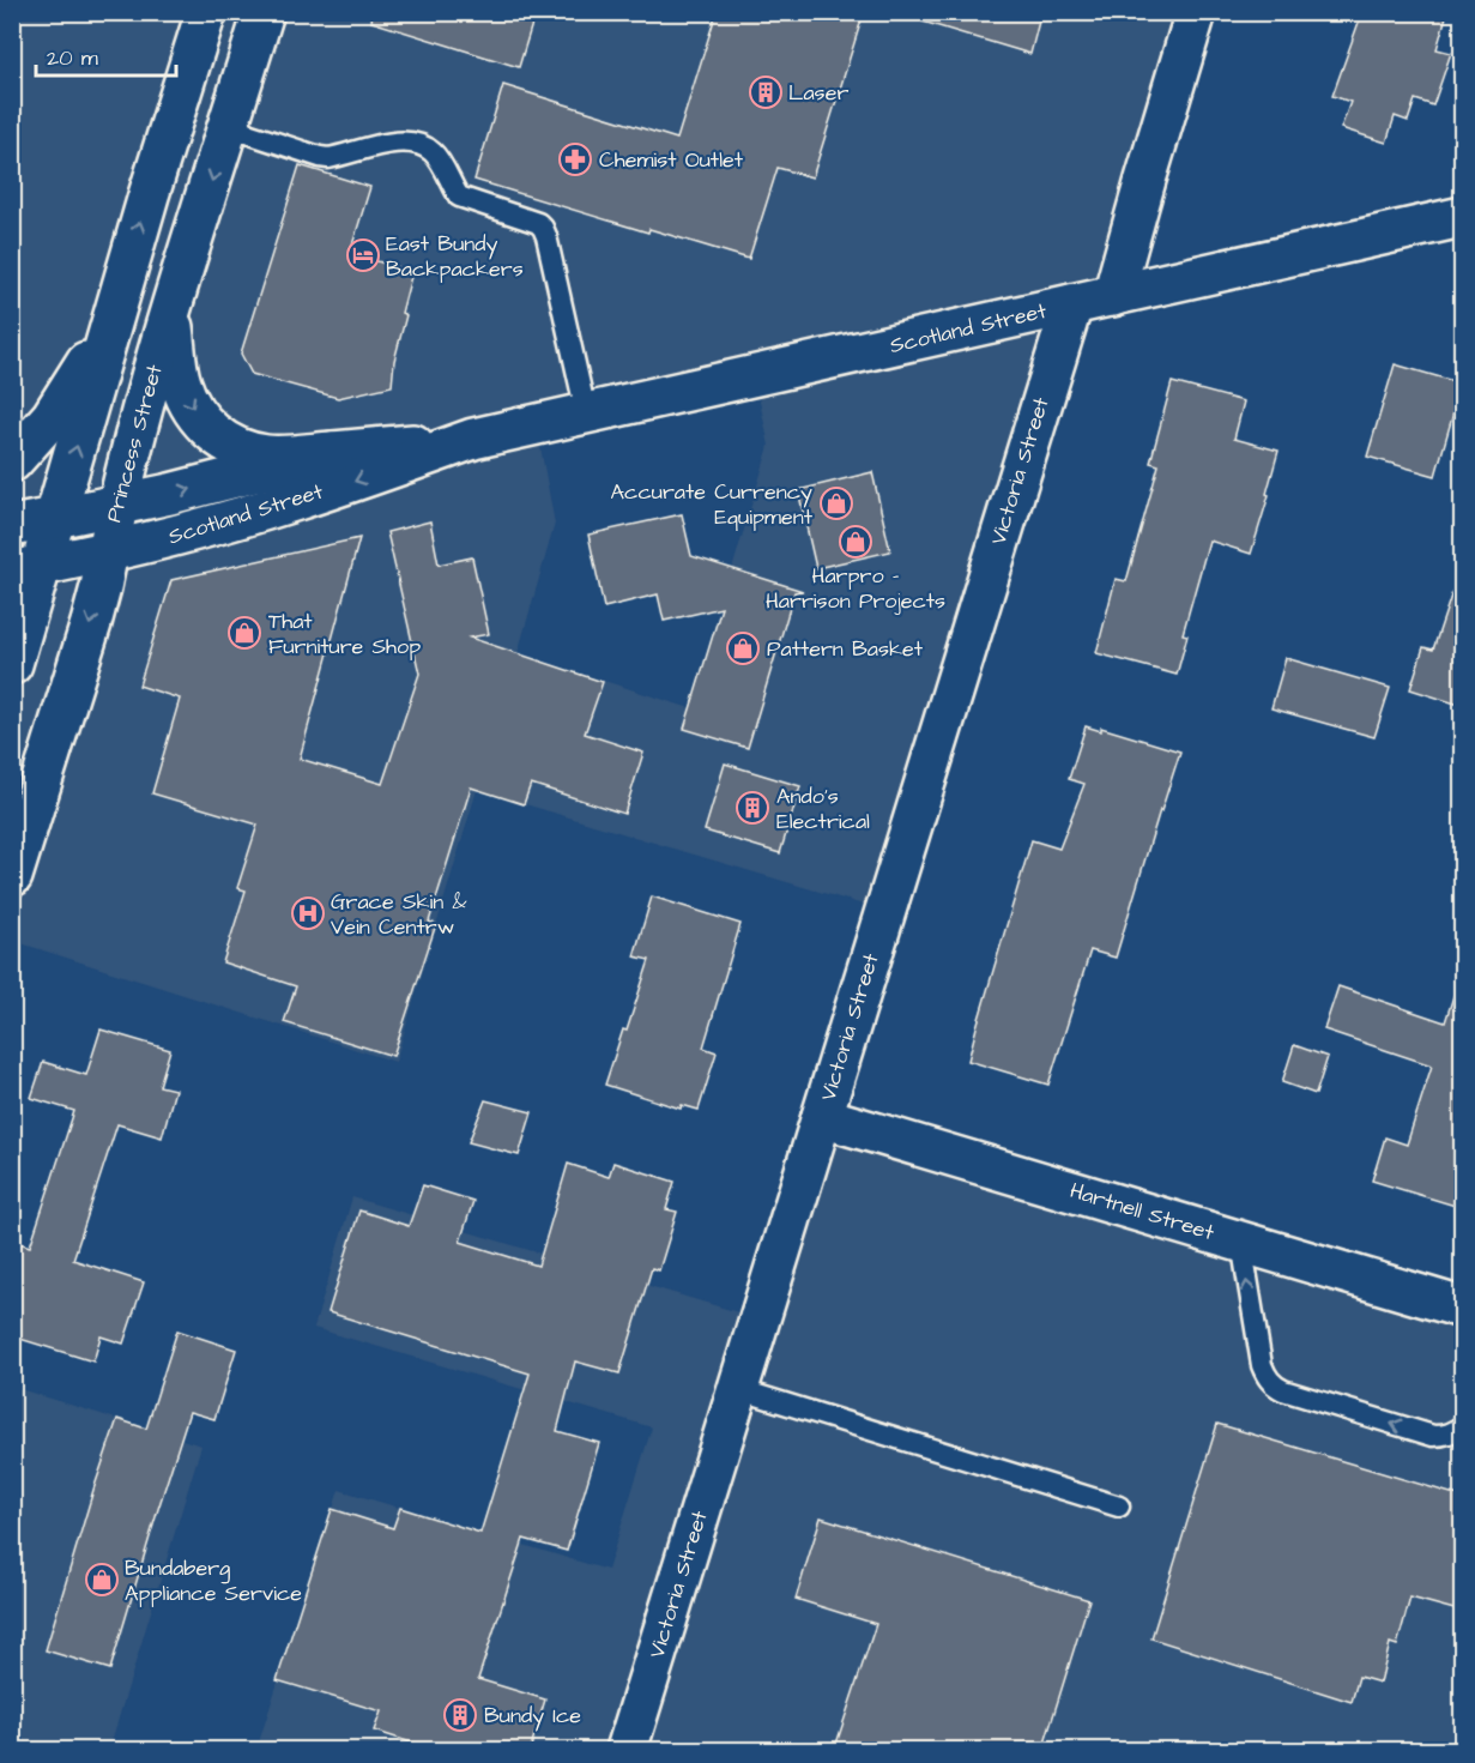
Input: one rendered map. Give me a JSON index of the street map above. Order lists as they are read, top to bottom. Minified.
{"streets":{"street":["Scotland Street","Princess Street","Victoria Street","Hartnell Street"]},"crossings":[["Scotland Street","Princess Street"],["Scotland Street","Victoria Street"],["Victoria Street","Hartnell Street"]],"places":{"building":["Laser","Ando's Electrical","Bundy Ice"],"pharmacy":["Chemist Outlet"],"hotel":["East Bundy Backpackers"],"shop":["Accurate Currency Equipment","Harpro - Harrison Projects","That Furniture Shop","Pattern Basket","Bundaberg Appliance Service"],"hospital":["Grace Skin & Vein Centrw"]},"scale_bar":"20 m"}
